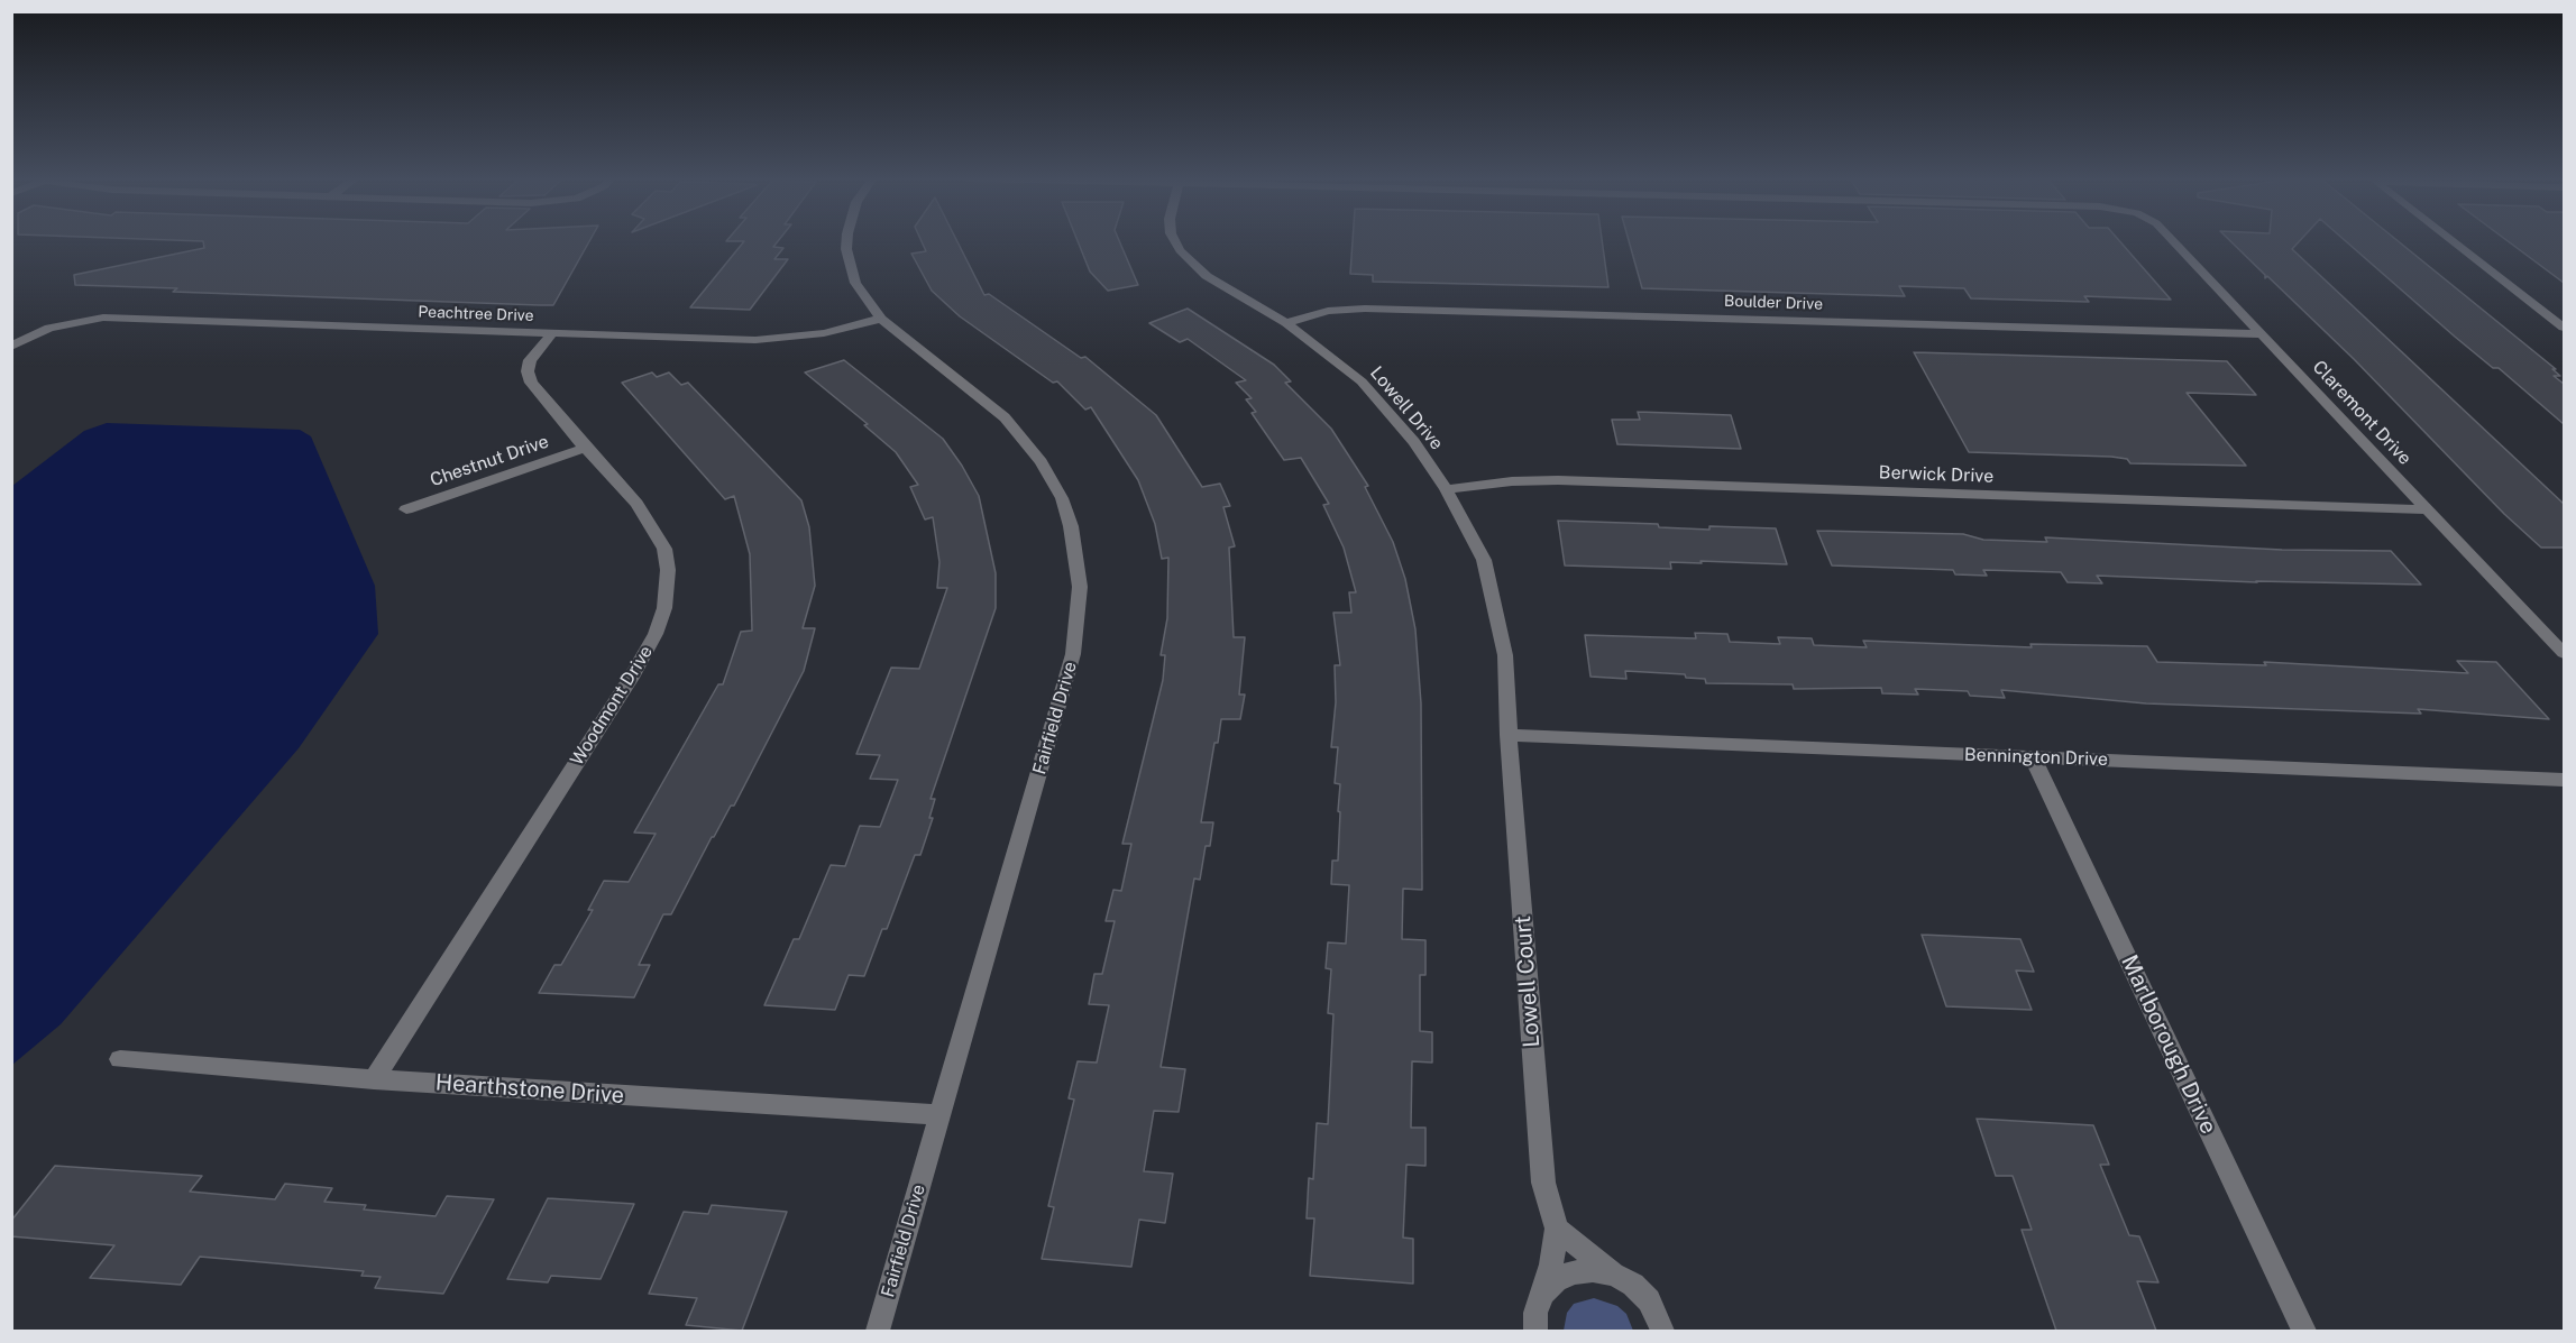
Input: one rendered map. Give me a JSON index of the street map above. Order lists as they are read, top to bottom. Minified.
{"streets":{"street":["Boulder Drive","Peachtree Drive","Lowell Drive","Claremont Drive","Chestnut Drive","Berwick Drive","Woodmont Drive","Fairfield Drive","Bennington Drive","Lowell Court","Marlborough Drive","Hearthstone Drive"]},"crossings":[["Boulder Drive","Lowell Drive"],["Boulder Drive","Claremont Drive"],["Peachtree Drive","Woodmont Drive"],["Peachtree Drive","Fairfield Drive"],["Lowell Drive","Berwick Drive"],["Lowell Drive","Bennington Drive"],["Lowell Drive","Lowell Court"],["Claremont Drive","Berwick Drive"],["Chestnut Drive","Woodmont Drive"],["Woodmont Drive","Hearthstone Drive"],["Fairfield Drive","Hearthstone Drive"],["Bennington Drive","Lowell Court"],["Bennington Drive","Marlborough Drive"]]}
